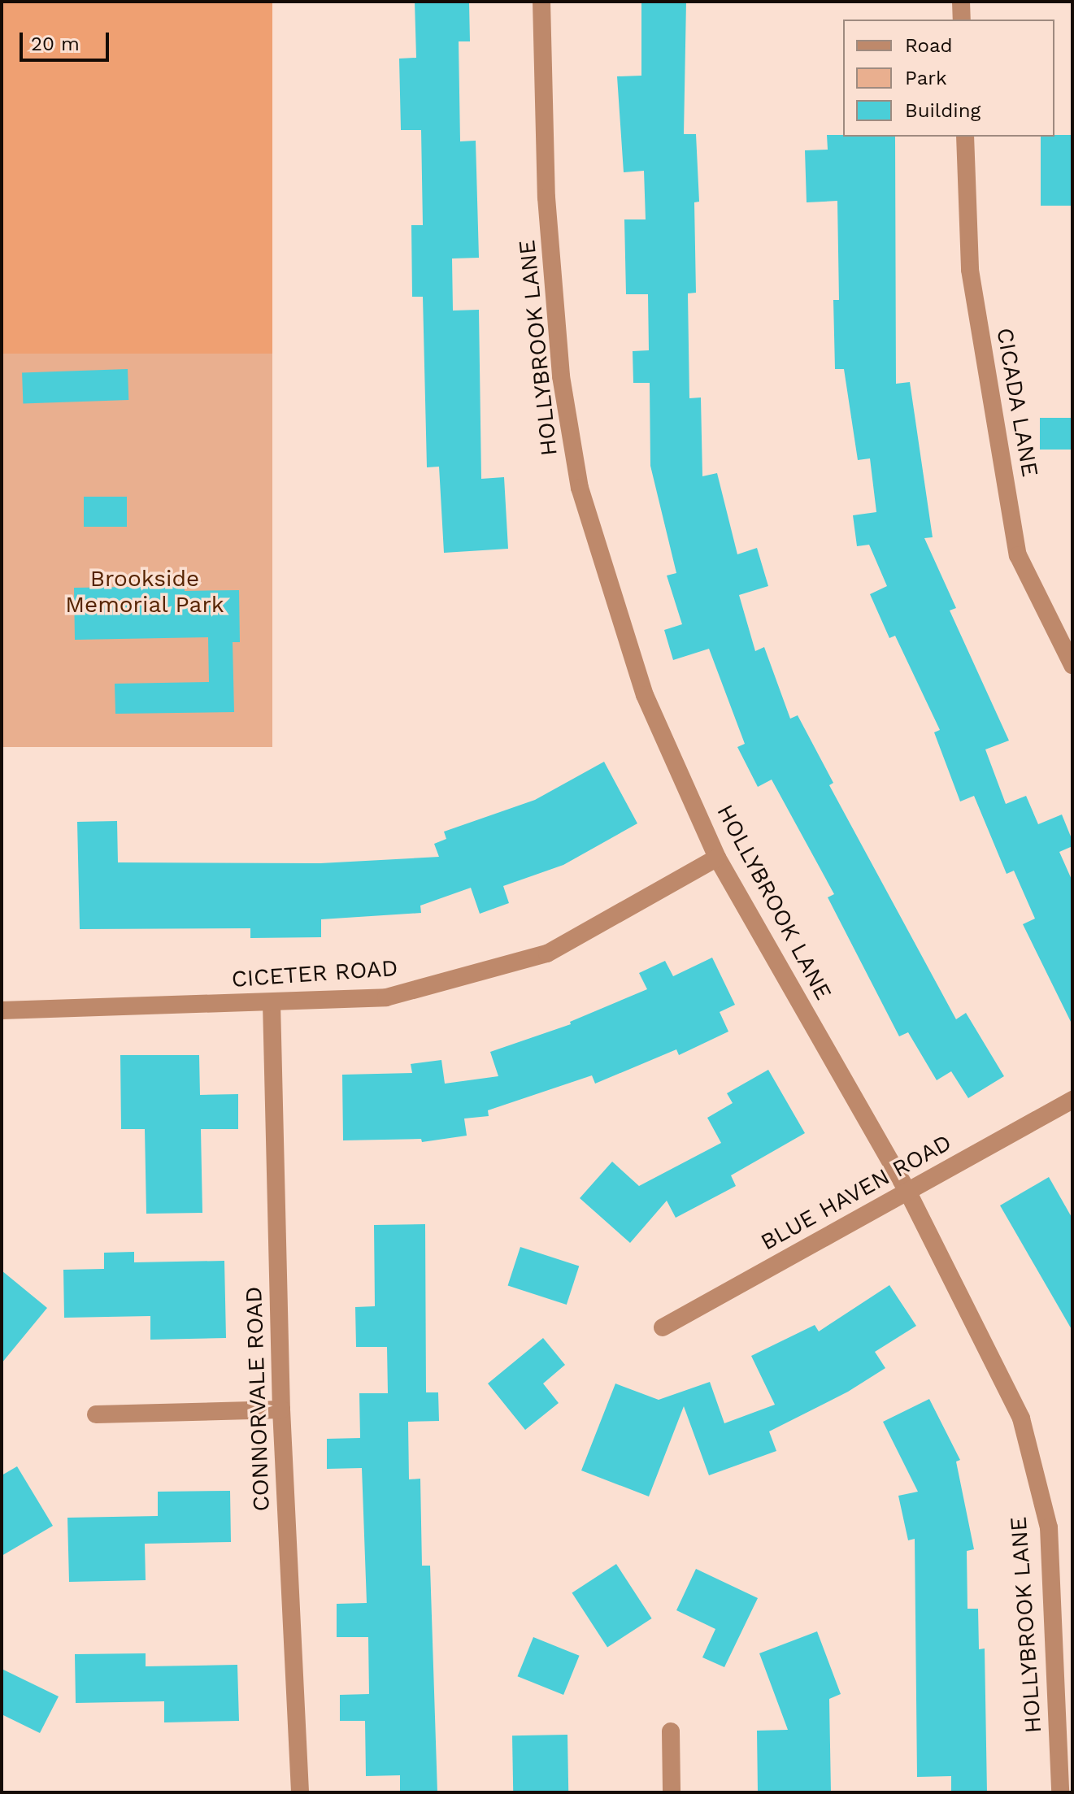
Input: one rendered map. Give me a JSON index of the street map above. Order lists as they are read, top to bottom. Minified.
{"streets":{"street":["HOLLYBROOK LANE","CICADA LANE","CICETER ROAD","BLUE HAVEN ROAD","CONNORVALE ROAD"]},"crossings":[["HOLLYBROOK LANE","CICETER ROAD"],["HOLLYBROOK LANE","BLUE HAVEN ROAD"],["CICETER ROAD","CONNORVALE ROAD"]],"parks":["Brookside Memorial Park"],"legend":["Road","Park","Building"],"scale_bar":"20 m"}
